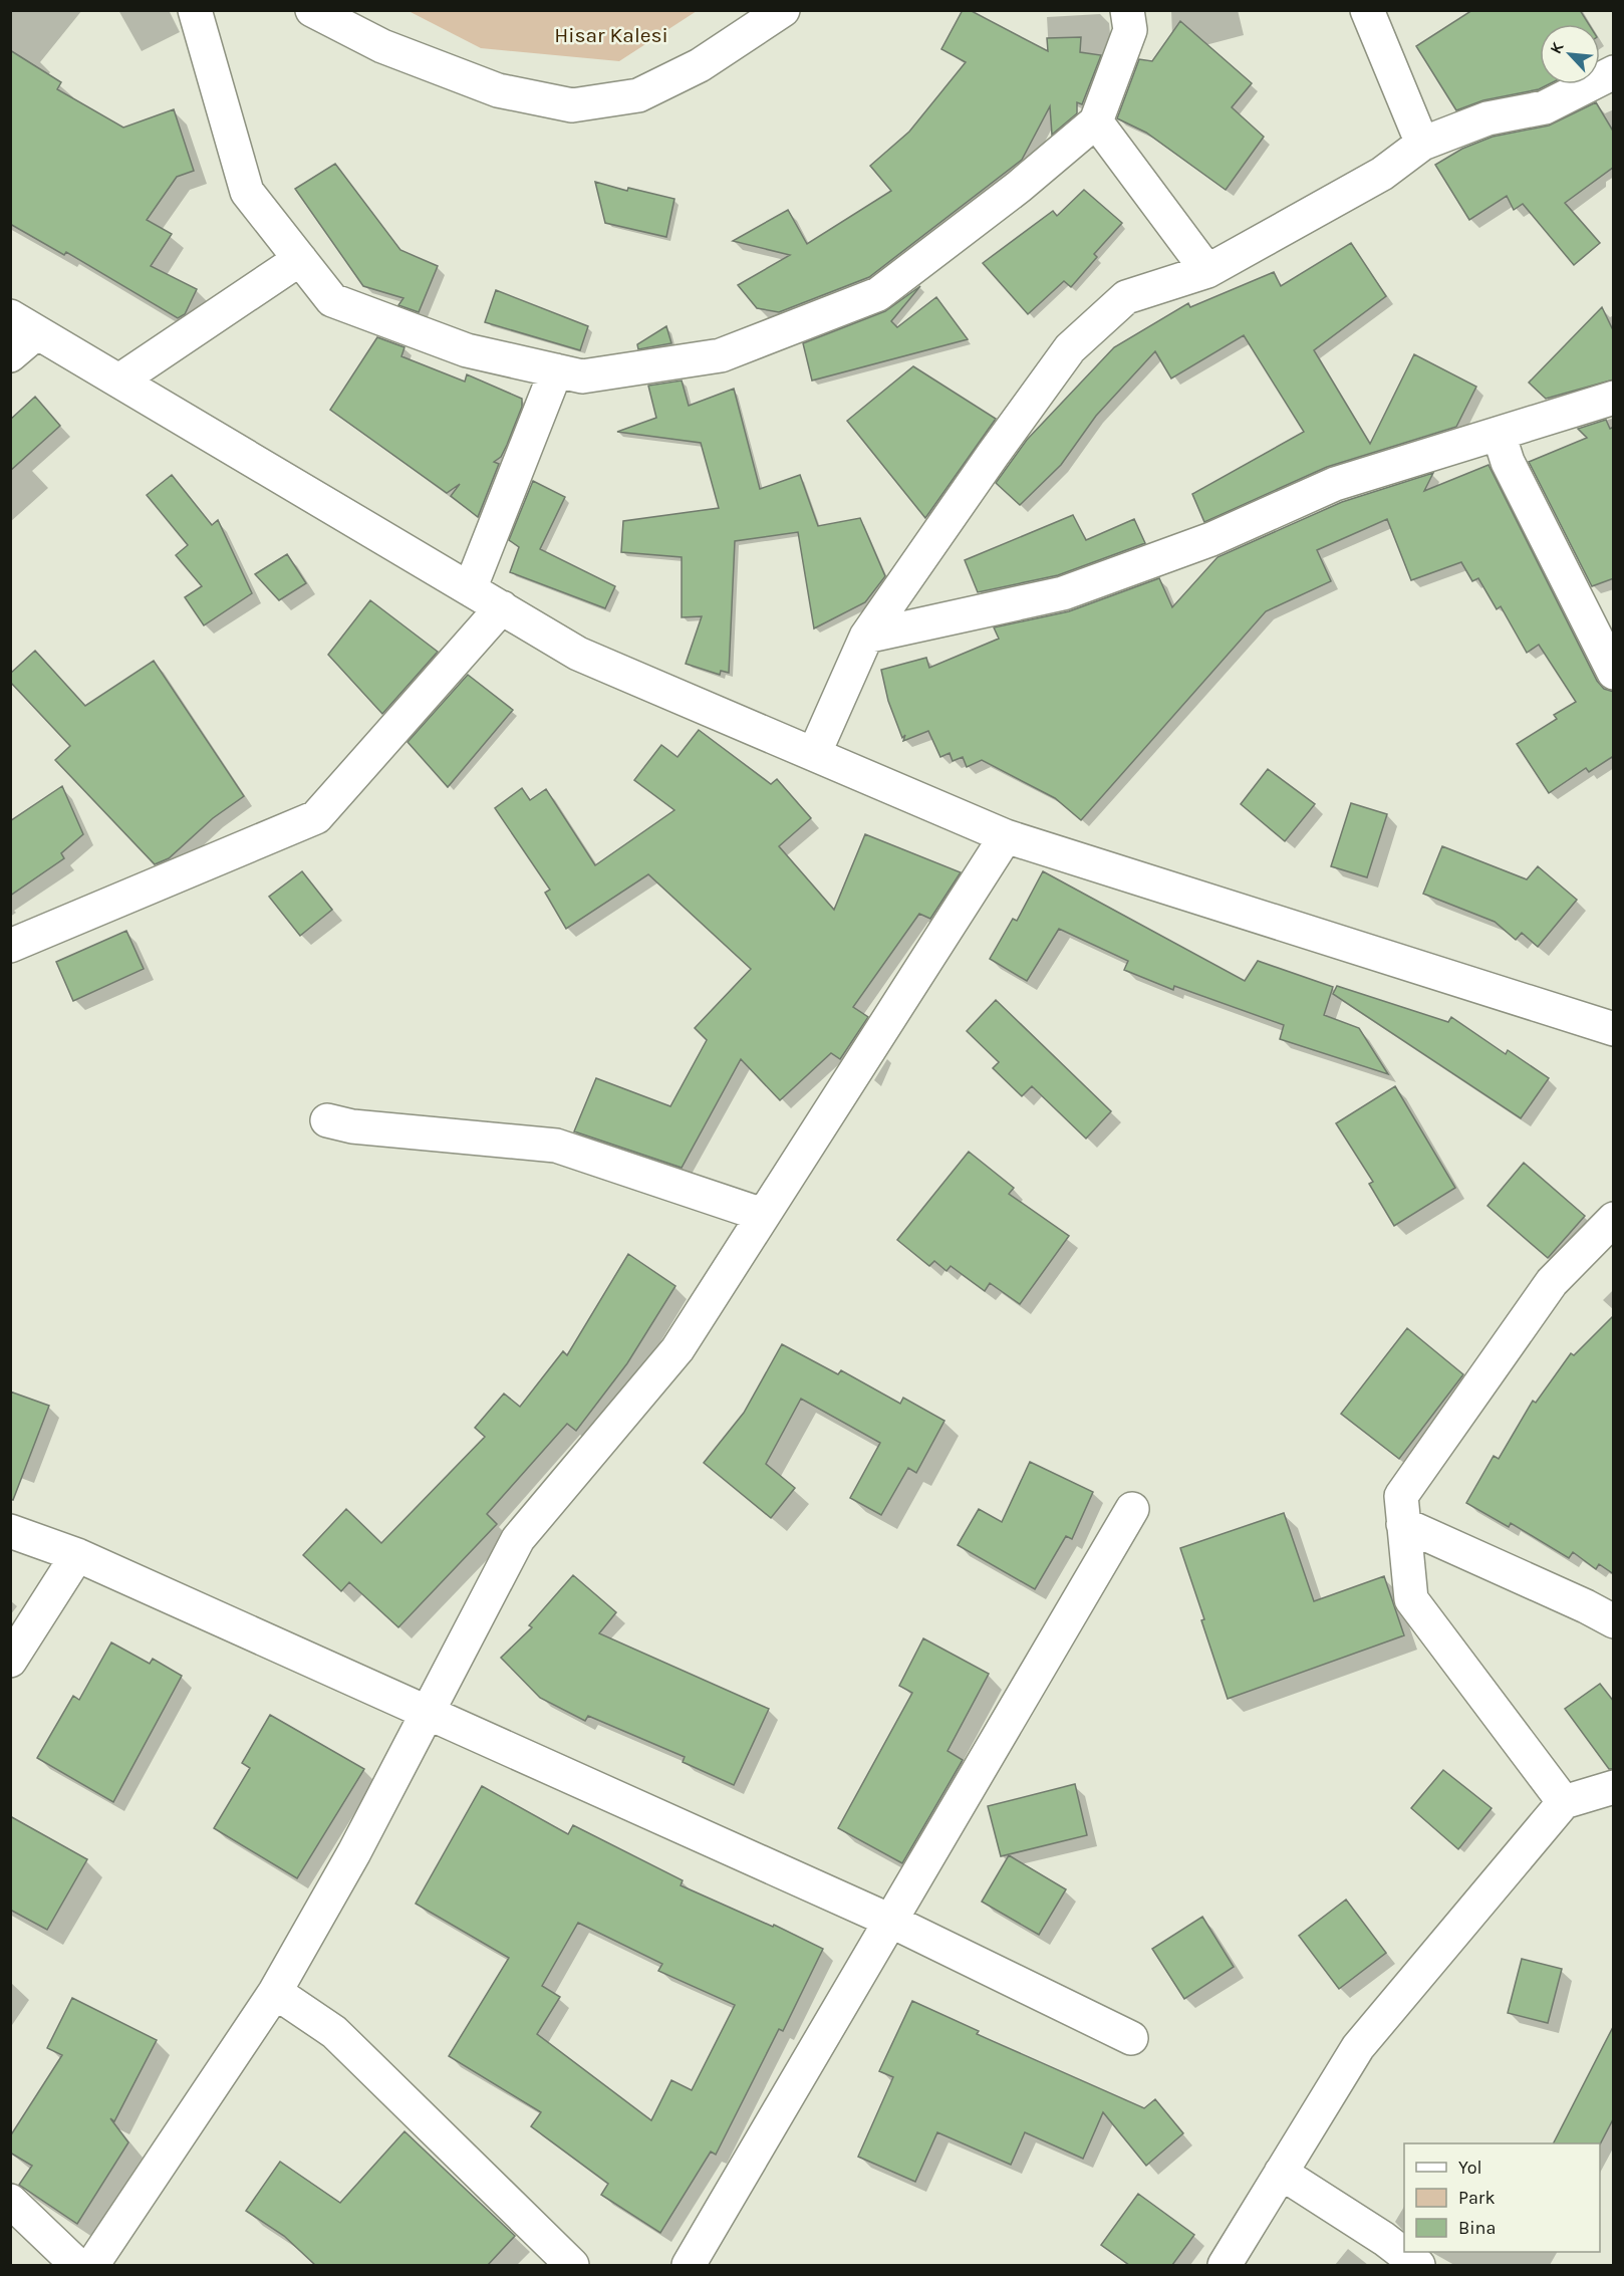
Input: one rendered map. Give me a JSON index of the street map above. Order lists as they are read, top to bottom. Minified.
{"parks":["Hisar Kalesi"],"legend":["Yol","Park","Bina"],"north":"top left"}
